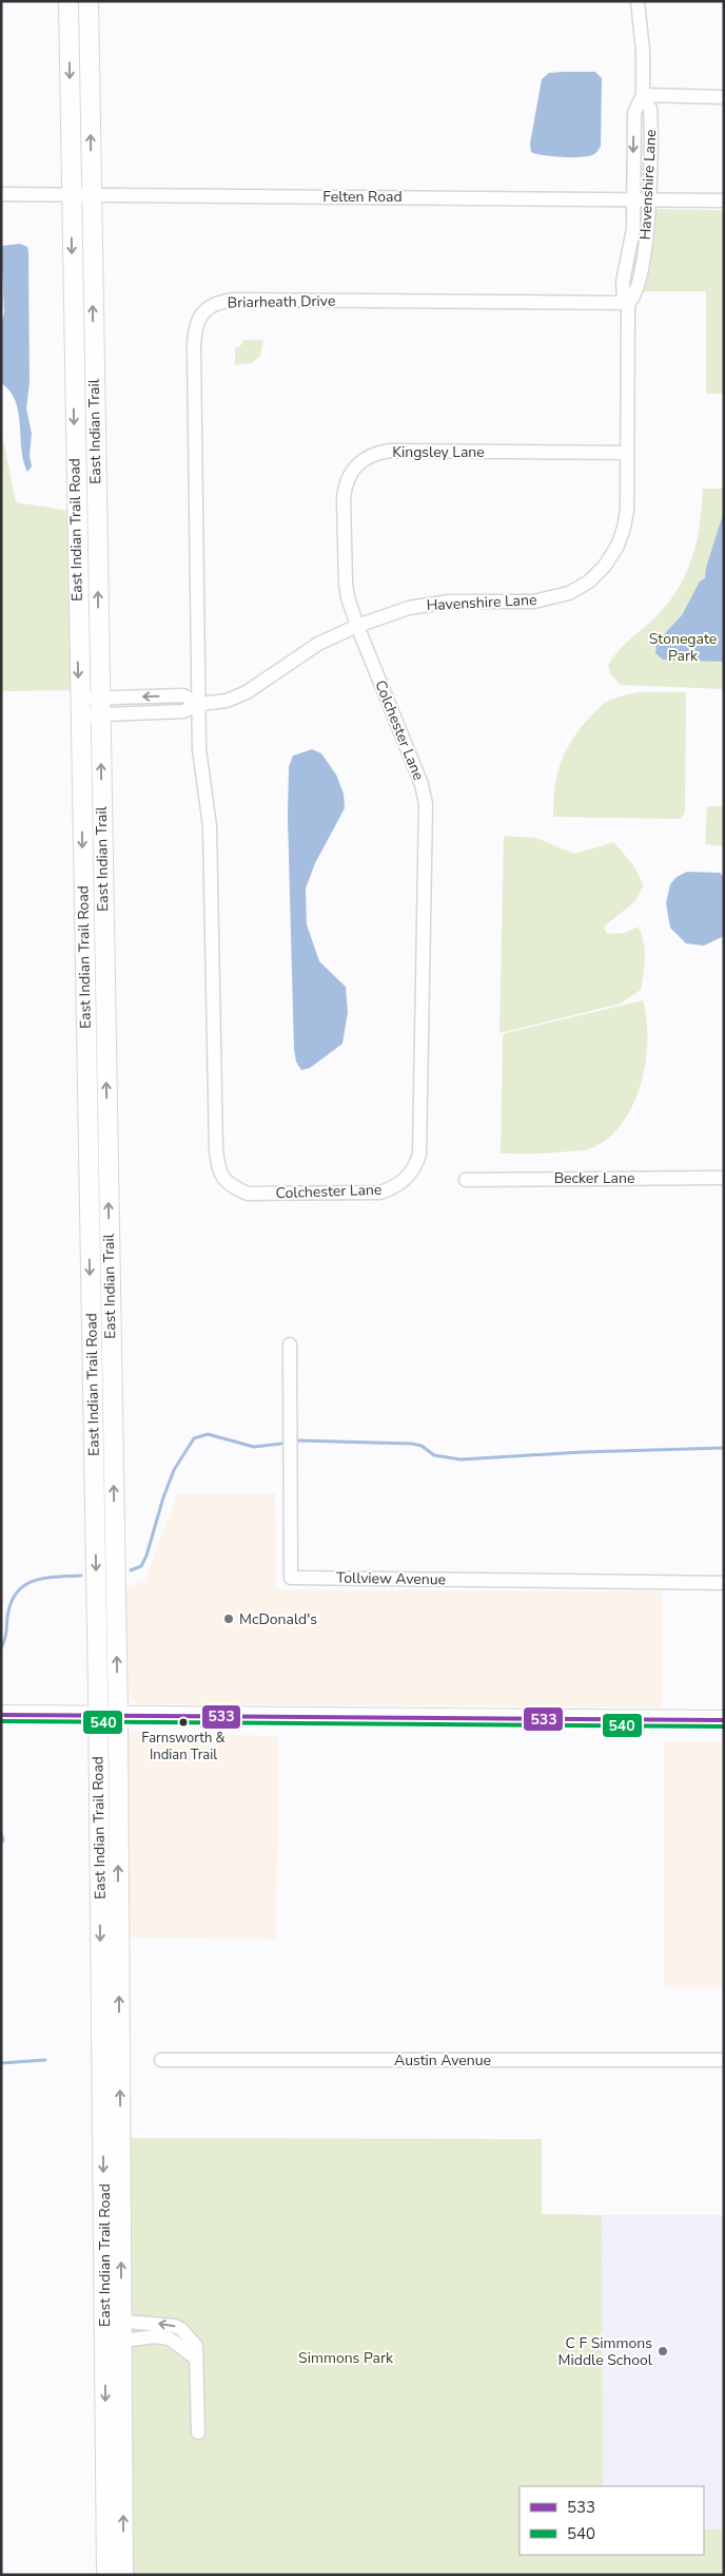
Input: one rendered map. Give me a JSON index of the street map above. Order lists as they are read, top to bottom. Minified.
{"streets":{"main road":["East Indian Trail","East Indian Trail Road"],"street":["Havenshire Lane","Felten Road","Briarheath Drive","Kingsley Lane","Colchester Lane","Becker Lane","Tollview Avenue","Austin Avenue"]},"crossings":[["Havenshire Lane","Felten Road"],["Havenshire Lane","Briarheath Drive"],["Havenshire Lane","East Indian Trail"],["Havenshire Lane","Kingsley Lane"],["Havenshire Lane","East Indian Trail Road"],["Havenshire Lane","Colchester Lane"],["Felten Road","East Indian Trail"],["Felten Road","East Indian Trail Road"],["Briarheath Drive","Colchester Lane"],["East Indian Trail","East Indian Trail Road"],["Kingsley Lane","Colchester Lane"]],"one_way":["East Indian Trail"],"parks":["Stonegate Park","Simmons Park"],"places":["McDonald's","Farnsworth & Indian Trail","C F Simmons Middle School"],"lines":["transit line 533","transit line 540"],"legend":["533","540"]}
